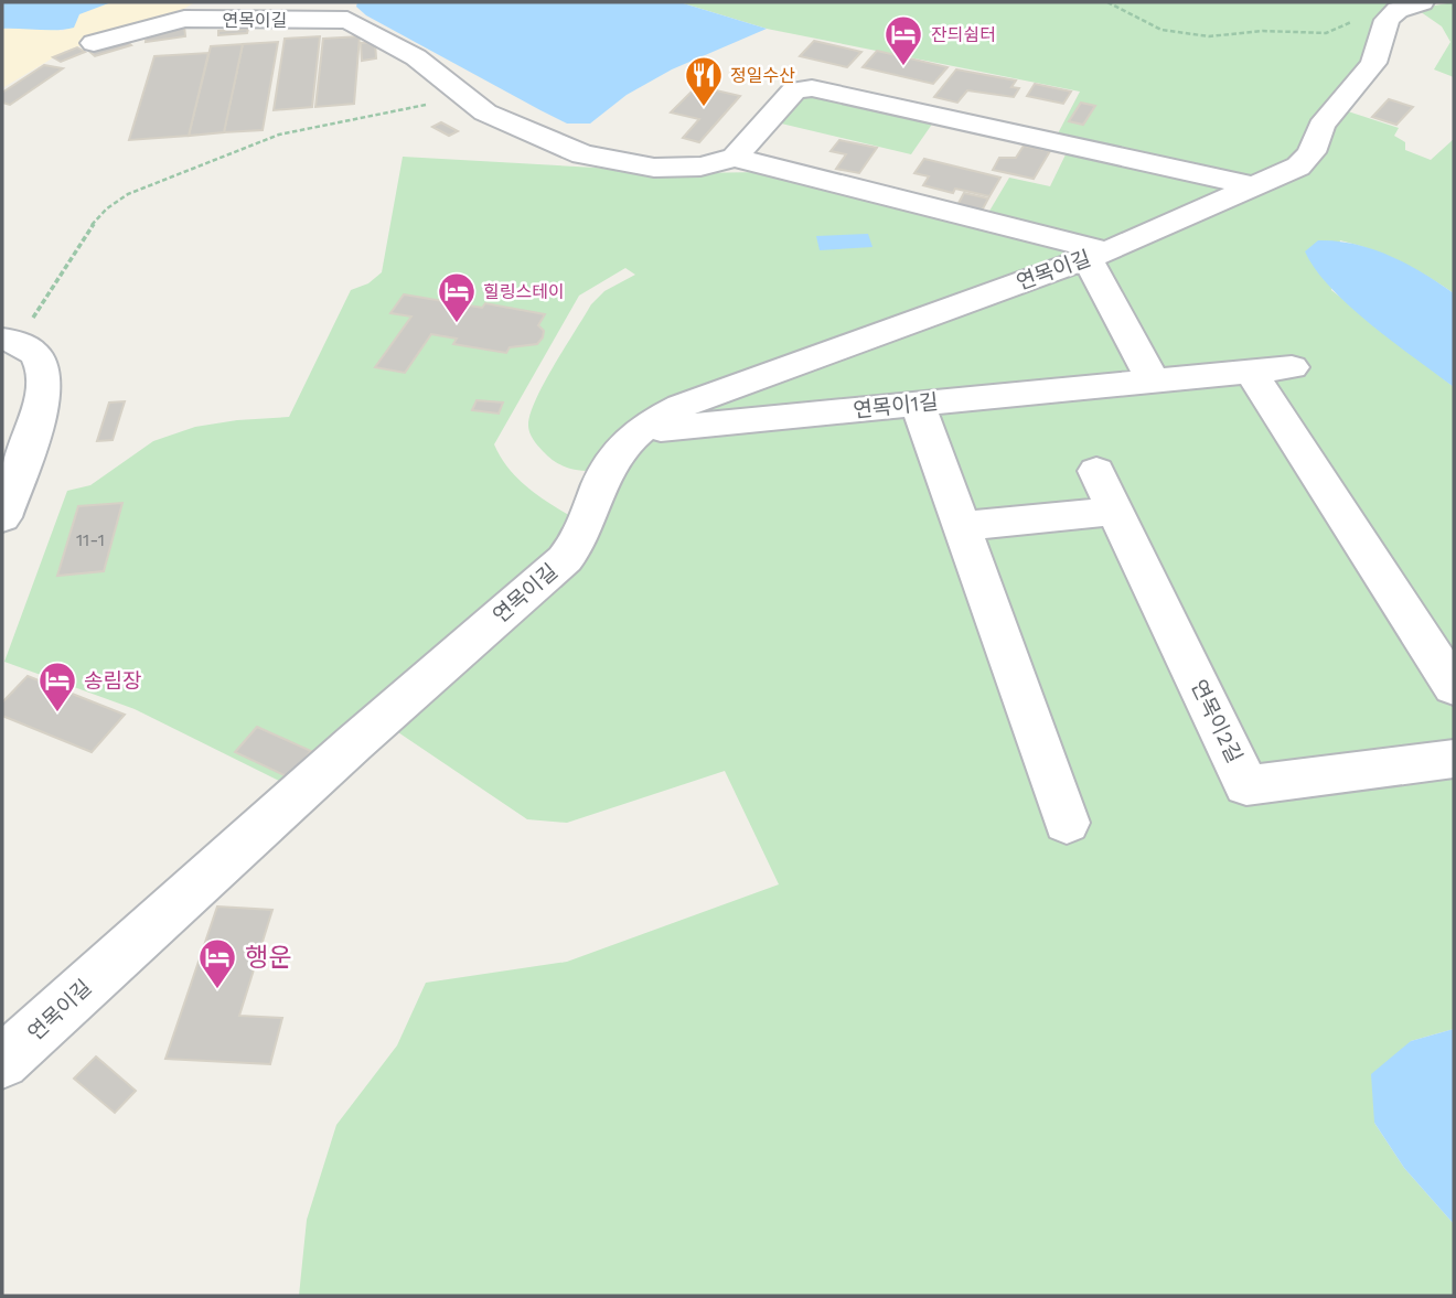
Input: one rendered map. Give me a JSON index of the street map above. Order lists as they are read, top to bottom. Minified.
{"streets":{"street":["연목이길","연목이1길","연목이2길"]},"crossings":[["연목이길","연목이1길"]],"places":{"hotel":["잔듸쉼터","힐링스테이","송림장","행운"],"restaurant":["정일수산"]},"house_numbers":["11-1"]}
